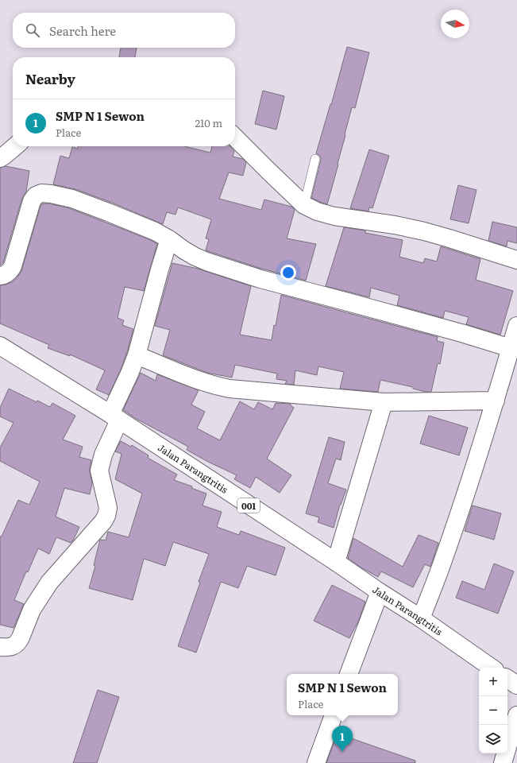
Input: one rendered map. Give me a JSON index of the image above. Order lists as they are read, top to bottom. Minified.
{"streets":{"street":["Jalan Parangtritis","001"]},"north":"right","page":{"search":"Search here","heading":"Nearby","list":[{"mark":"1","name":"SMP N 1 Sewon","note":"Place","value":"210 m"}],"map_buttons":["+","−"],"popup":["SMP N 1 Sewon","Place"],"pins":"1"}}
